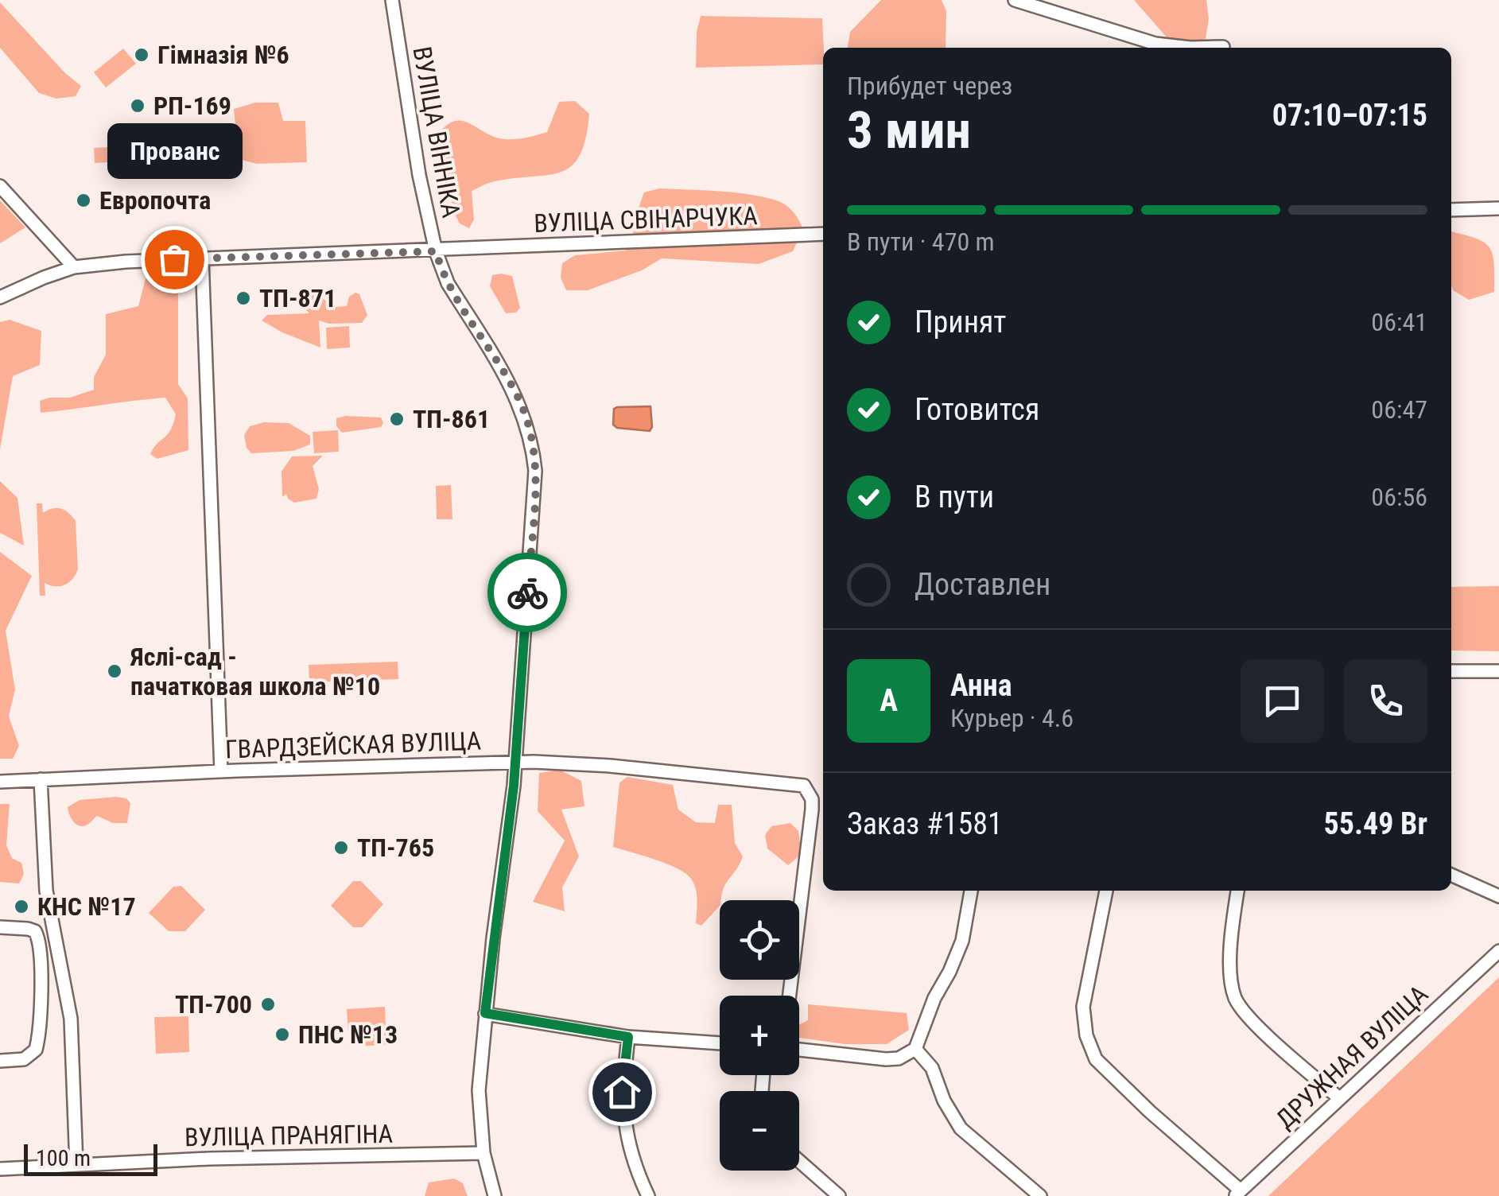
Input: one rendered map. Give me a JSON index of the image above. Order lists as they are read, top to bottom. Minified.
{"streets":{"street":["ВУЛІЦА ВІННІКА","ВУЛІЦА СВІНАРЧУКА","ГВАРДЗЕЙСКАЯ ВУЛІЦА","ДРУЖНАЯ ВУЛІЦА","ВУЛІЦА ПРАНЯГІНА"]},"crossings":[["ВУЛІЦА ВІННІКА","ВУЛІЦА СВІНАРЧУКА"],["ВУЛІЦА ВІННІКА","ГВАРДЗЕЙСКАЯ ВУЛІЦА"],["ВУЛІЦА ВІННІКА","ВУЛІЦА ПРАНЯГІНА"]],"places":["Гімназія №6","РП-169","Европочта","Прованс","ТП-871","ТП-861","Яслі-сад - пачатковая школа №10","ТП-765","КНС №17","ТП-700","ПНС №13"],"scale_bar":"100 m","page":{"heading":["3 мин","Прибудет через","07:10–07:15"],"panel":["Анна","Курьер · 4.6","Заказ #1581","55.49 Br"],"bubble":"Прованс","bar":"В пути · 470 m","list":[["Принят","06:41"],["Готовится","06:47"],["В пути","06:56"],"Доставлен"],"round":"А","map_buttons":["+","−"],"scale":"100 m"}}
